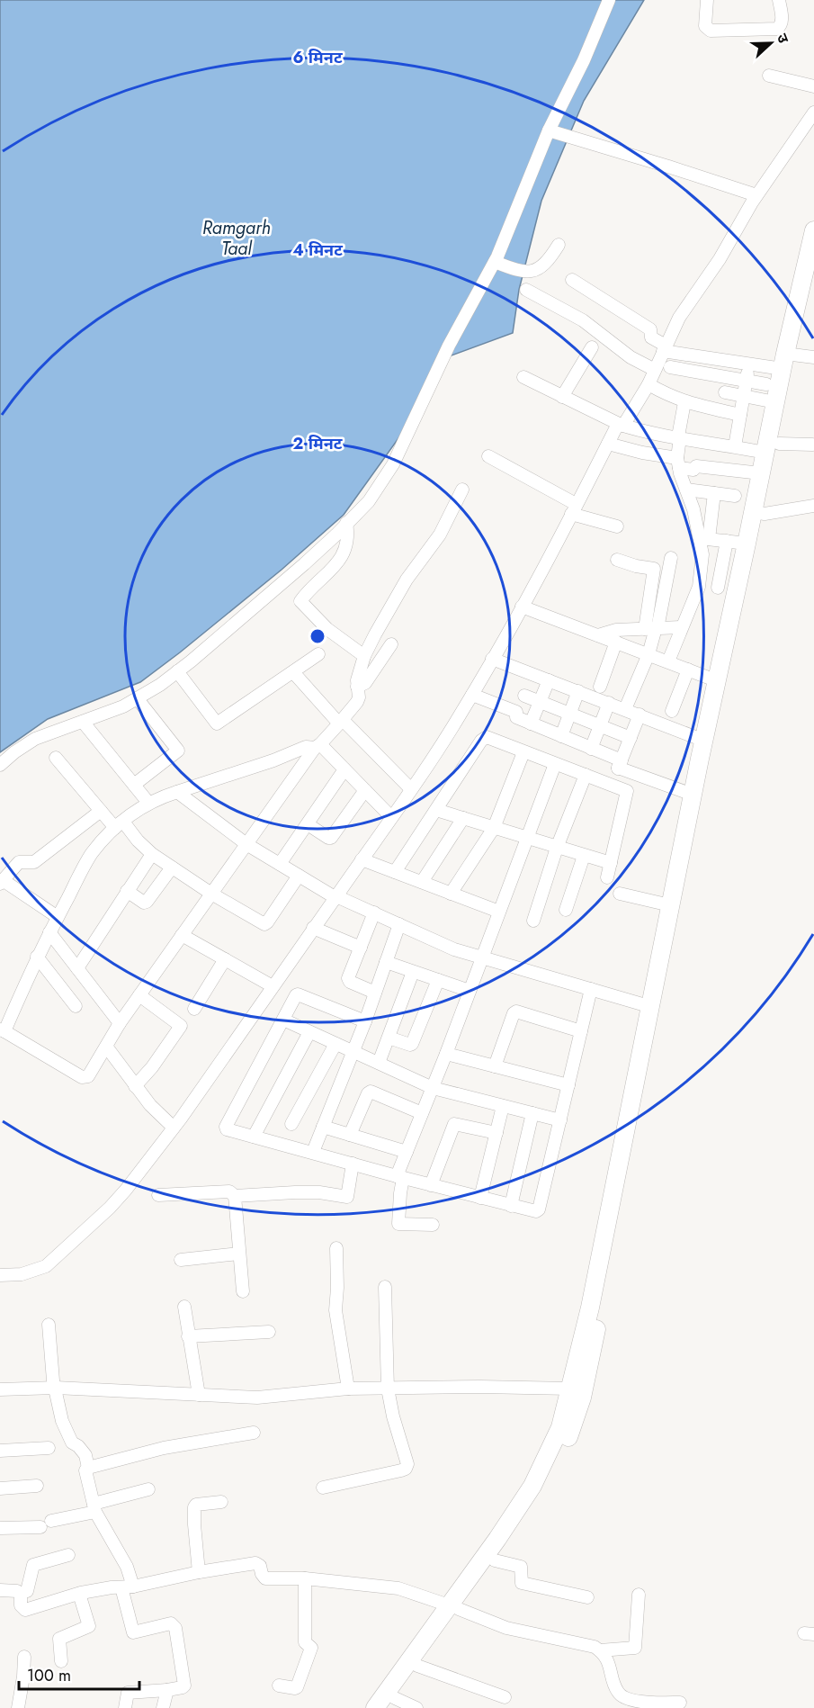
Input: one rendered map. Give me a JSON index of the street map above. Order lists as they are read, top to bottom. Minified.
{"water":["Ramgarh Taal"],"scale_bar":"100 m","north":"right","rings":["6 मिनट","4 मिनट","2 मिनट"]}
